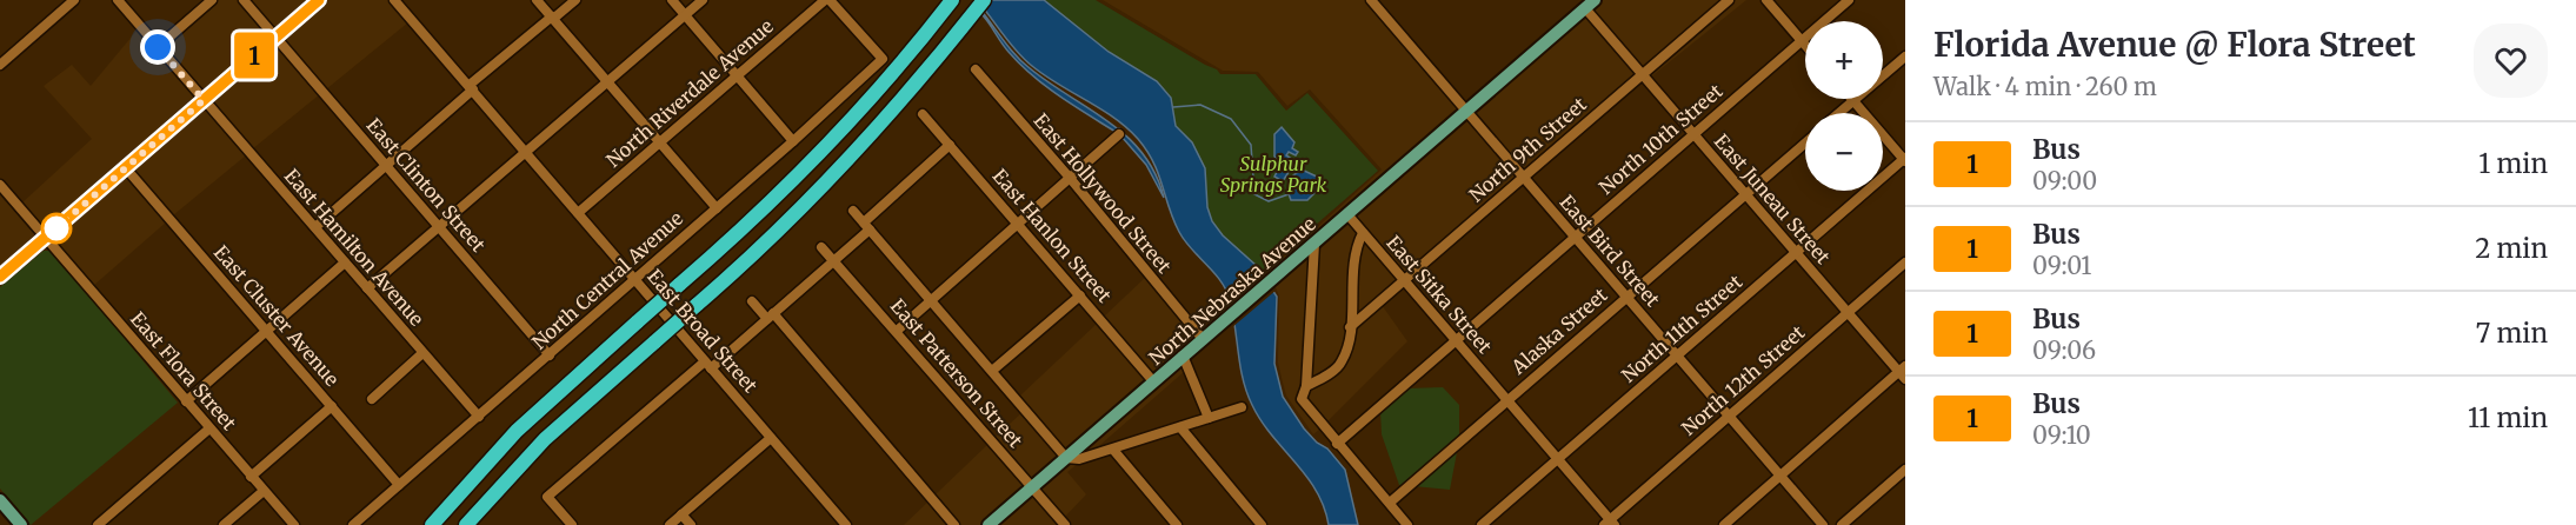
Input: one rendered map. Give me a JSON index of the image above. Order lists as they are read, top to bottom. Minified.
{"streets":{"main road":["North Nebraska Avenue"],"street":["North Riverdale Avenue","North 10th Street","North 9th Street","East Clinton Street","East Hollywood Street","East Juneau Street","East Hanlon Street","East Hamilton Avenue","East Bird Street","North Central Avenue","East Sitka Street","East Cluster Avenue","North 11th Street","East Broad Street","Alaska Street","East Flora Street","East Patterson Street","North 12th Street"]},"crossings":[["North Riverdale Avenue","North Central Avenue"],["North Riverdale Avenue","East Broad Street"],["North 10th Street","East Juneau Street"],["North 10th Street","East Bird Street"],["North 10th Street","East Sitka Street"],["North 9th Street","East Juneau Street"],["North 9th Street","East Bird Street"],["North 9th Street","East Sitka Street"],["East Clinton Street","North Central Avenue"],["East Hollywood Street","North Nebraska Avenue"],["East Juneau Street","North Nebraska Avenue"],["East Juneau Street","North 11th Street"],["East Juneau Street","Alaska Street"],["East Juneau Street","North 12th Street"],["East Hanlon Street","North Nebraska Avenue"],["East Hamilton Avenue","North Central Avenue"],["East Bird Street","North Nebraska Avenue"],["East Bird Street","North 11th Street"],["East Bird Street","Alaska Street"],["East Bird Street","North 12th Street"],["North Central Avenue","East Cluster Avenue"],["North Central Avenue","East Broad Street"],["North Nebraska Avenue","East Sitka Street"],["North Nebraska Avenue","East Patterson Street"],["East Sitka Street","North 11th Street"],["East Sitka Street","Alaska Street"],["East Sitka Street","North 12th Street"]],"parks":["Sulphur Springs Park"],"lines":["bus line 1"],"page":{"on_map":"1","heading":["Florida Avenue @ Flora Street","Walk · 4 min · 260 m"],"map_buttons":["+","−"],"list":[{"mark":"1","name":"Bus","note":"09:00","value":"1 min"},{"mark":"1","name":"Bus","note":"09:01","value":"2 min"},{"mark":"1","name":"Bus","note":"09:06","value":"7 min"},{"mark":"1","name":"Bus","note":"09:10","value":"11 min"}]}}
